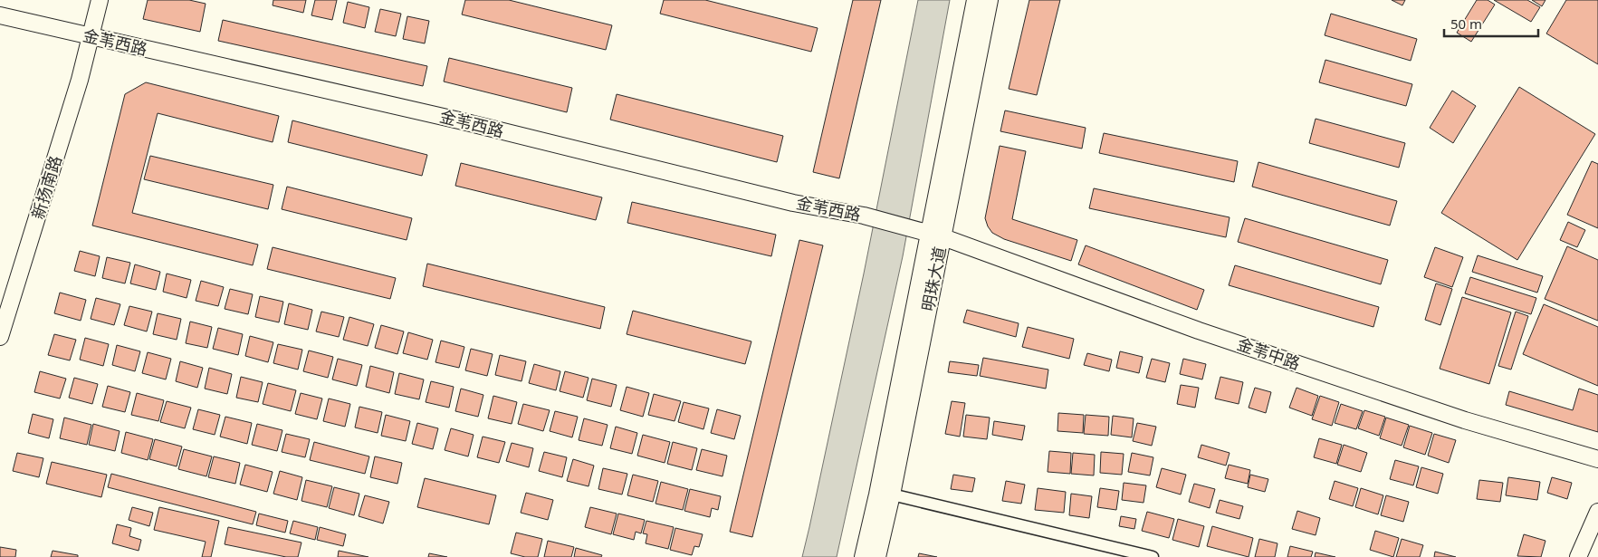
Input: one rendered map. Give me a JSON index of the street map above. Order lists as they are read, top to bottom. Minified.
{"streets":{"street":["金苇西路","新扬南路","明珠大道","金苇中路"]},"crossings":[["金苇西路","新扬南路"],["金苇西路","明珠大道"],["金苇西路","金苇中路"],["明珠大道","金苇中路"]],"scale_bar":"50 m"}
